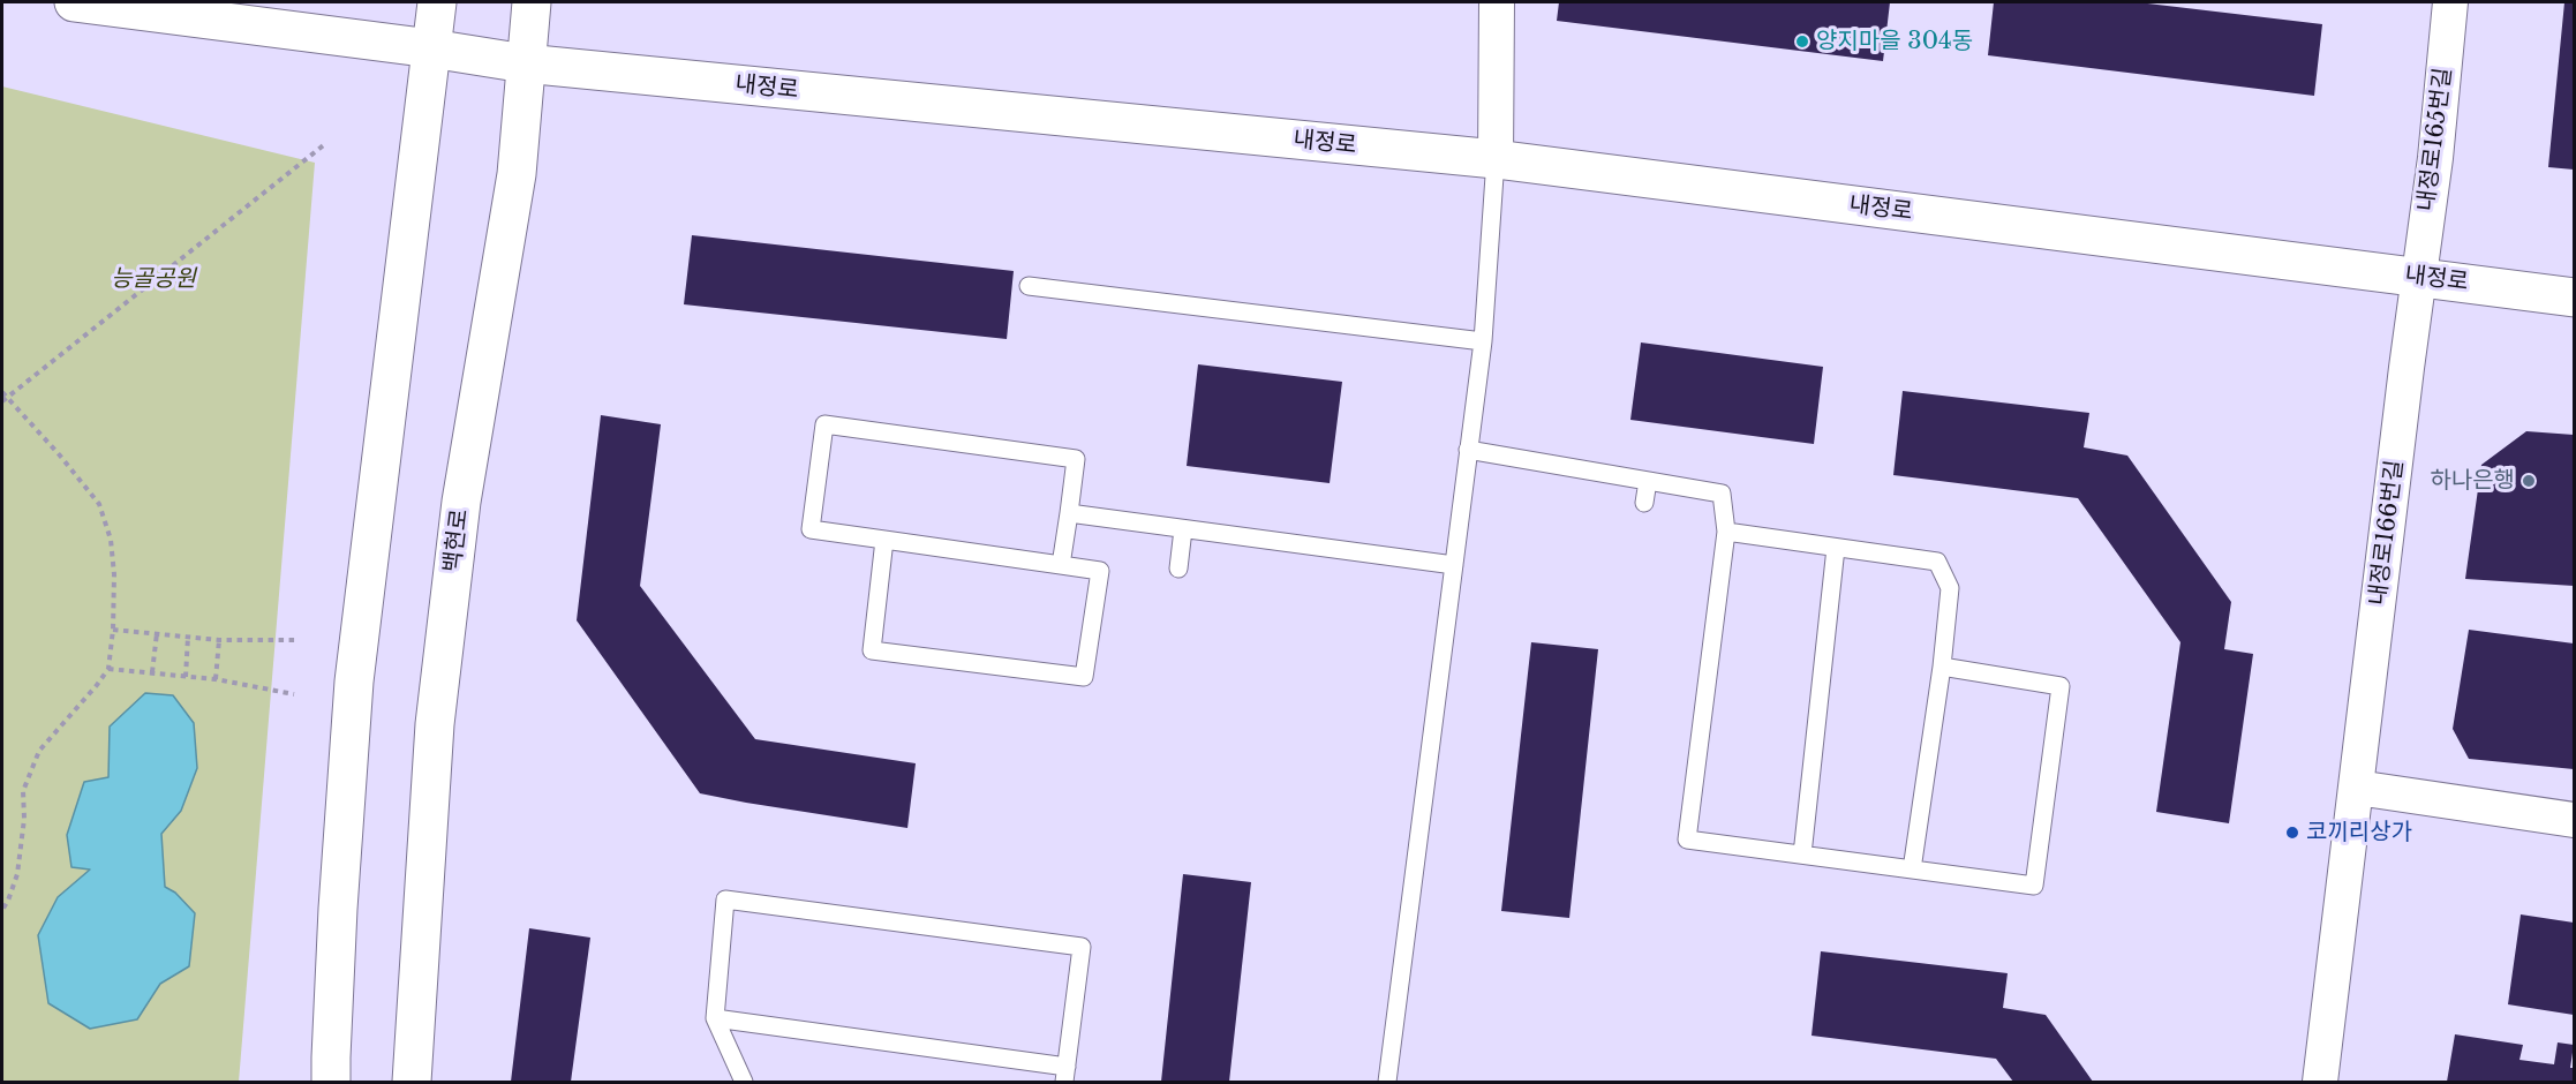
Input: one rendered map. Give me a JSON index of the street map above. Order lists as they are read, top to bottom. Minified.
{"streets":{"street":["내정로","내정로165번길","내정로166번길","백현로"]},"crossings":[["내정로","내정로165번길"],["내정로","내정로166번길"],["내정로","백현로"],["내정로165번길","내정로166번길"]],"parks":["능골공원"],"places":["양지마을 304동","하나은행","코끼리상가"]}
